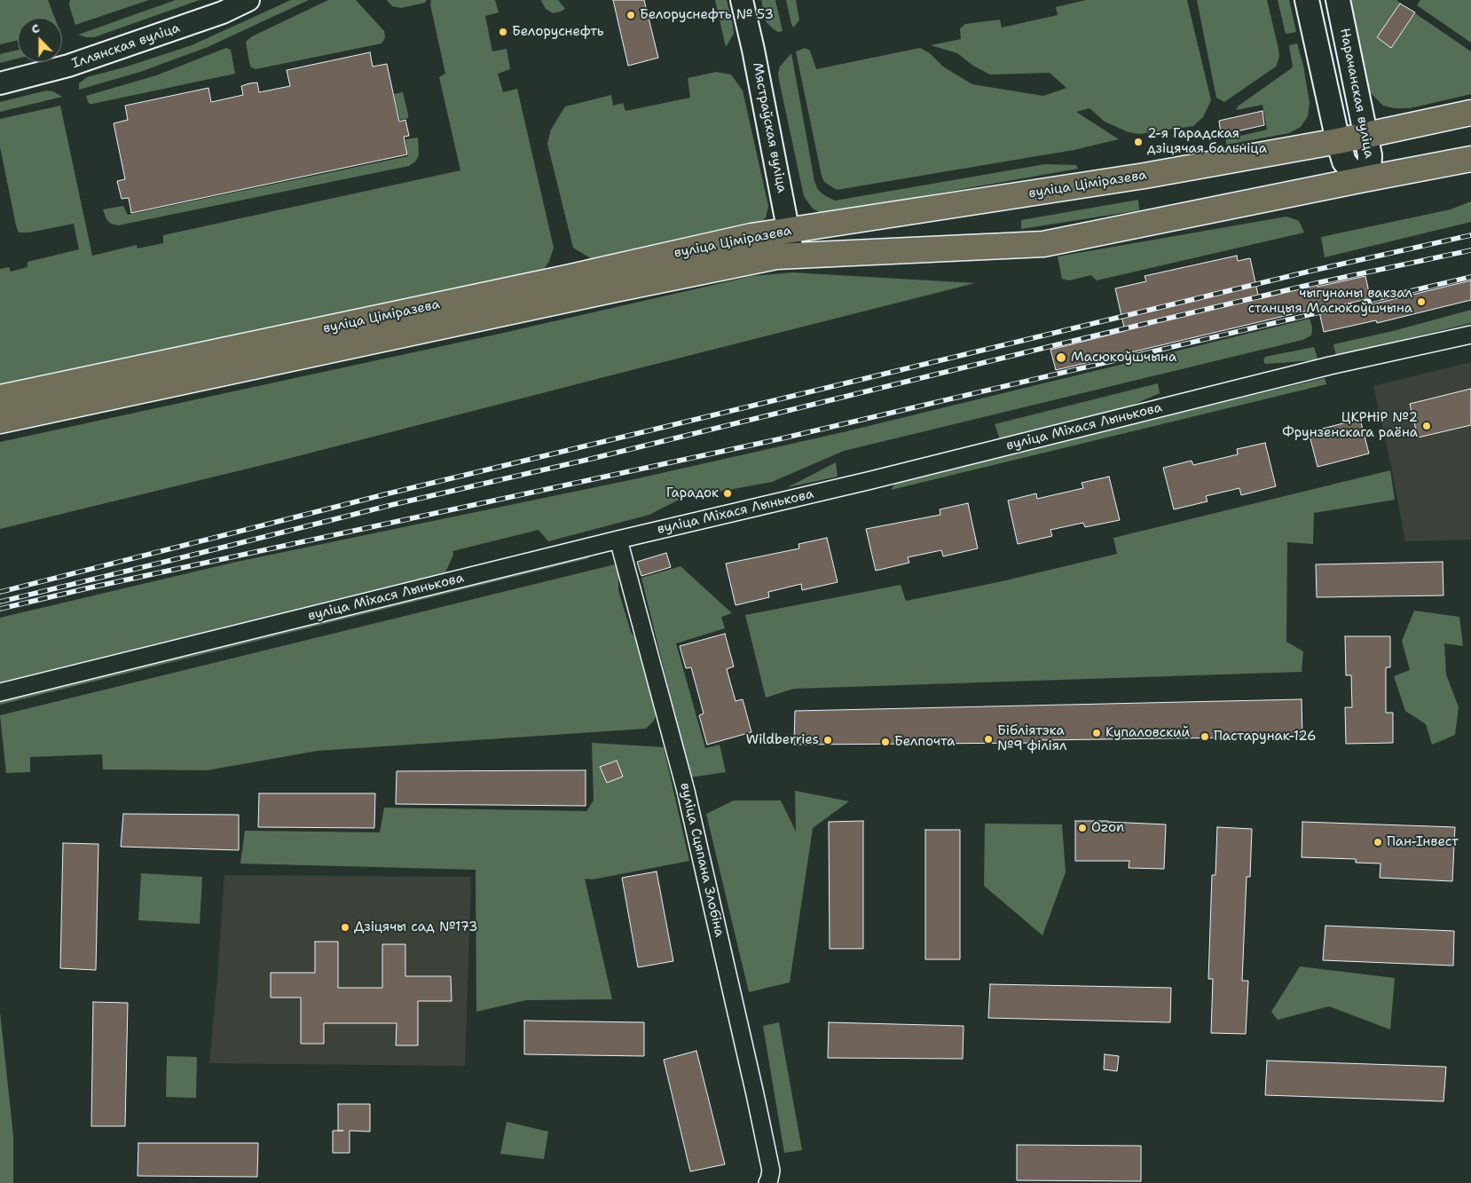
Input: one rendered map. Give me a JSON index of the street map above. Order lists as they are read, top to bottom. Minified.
{"streets":{"main road":["Нарачанская вуліца","вуліца Ціміразева"],"street":["Іллянская вуліца","Мястраўская вуліца","вуліца Міхася Лынькова","вуліца Сцяпана Злобіна"]},"crossings":[["Нарачанская вуліца","вуліца Ціміразева"],["Мястраўская вуліца","вуліца Ціміразева"],["вуліца Міхася Лынькова","вуліца Сцяпана Злобіна"]],"places":["Белоруснефть № 53","Белоруснефть","2-я Гарадская дзіцячая бальніца","чыгунаны вакзал станцыя Масюкоўшчына","Масюкоўшчына","ЦКРНіР №2 Фрунзенскага раёна","Гарадок","Купаловский","Пастарунак-126","Бібліятэка №9 філіял","Wildberries","Белпочта","Ozon","Пан-Інвест","Дзіцячы сад №173"],"north":"top"}
